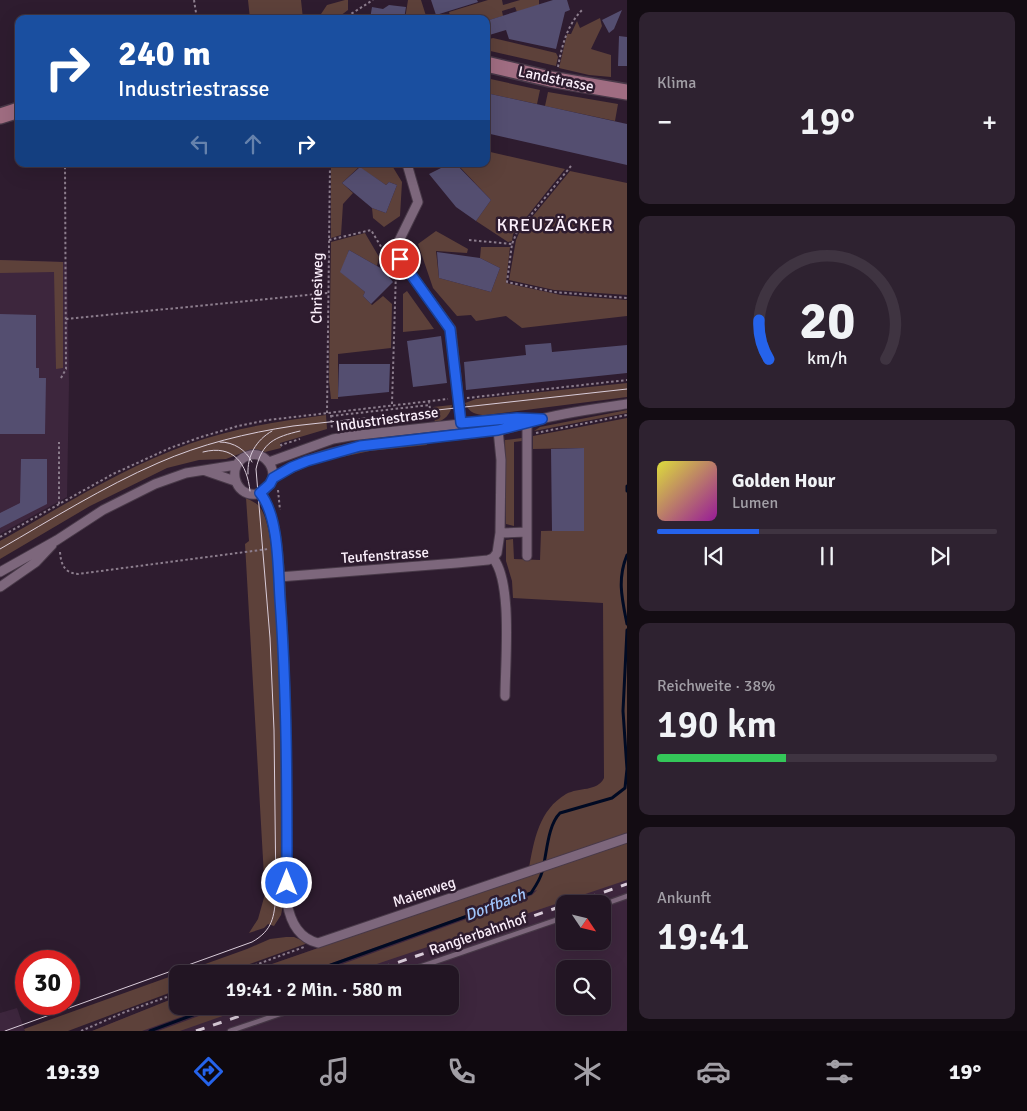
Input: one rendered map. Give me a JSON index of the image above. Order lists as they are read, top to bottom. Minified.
{"streets":{"main road":["Landstrasse"],"street":["Industriestrasse","Teufenstrasse","Maienweg"],"lane":["Rangierbahnhof"],"path":["Chriesiweg"]},"districts":["KREUZÄCKER"],"water":["Dorfbach"],"north":"bottom right","page":{"tile":["Klima",["Reichweite · 38%","190 km"],["Ankunft","19:41"]],"turn":["240 m","Industriestrasse"],"heat":["−","19°","+"],"song":["Golden Hour","Lumen"],"limit":"30","trip":"19:41 · 2 Min. · 580 m","tabs":["19:39","19°"],"gauge":["20","km/h"]}}
